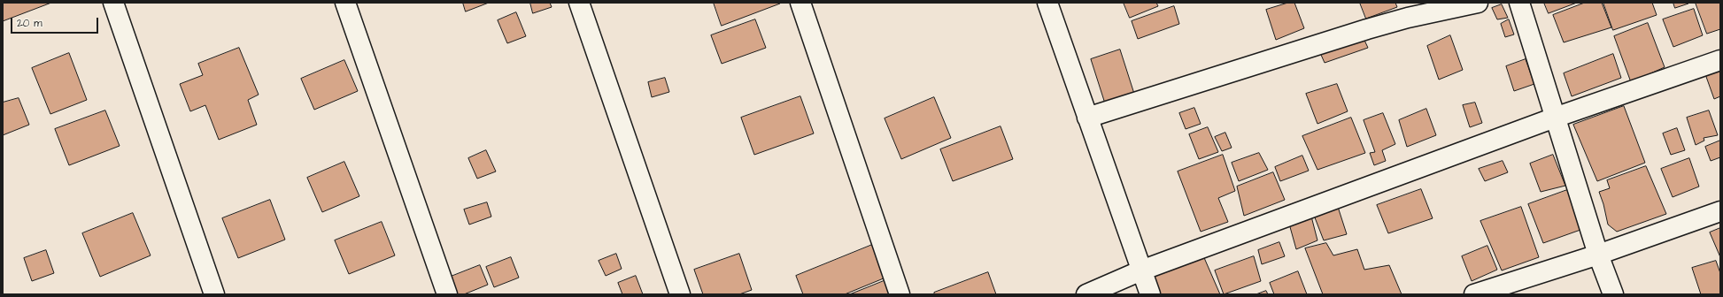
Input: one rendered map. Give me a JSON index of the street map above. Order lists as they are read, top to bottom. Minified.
{"scale_bar":"20 m"}
